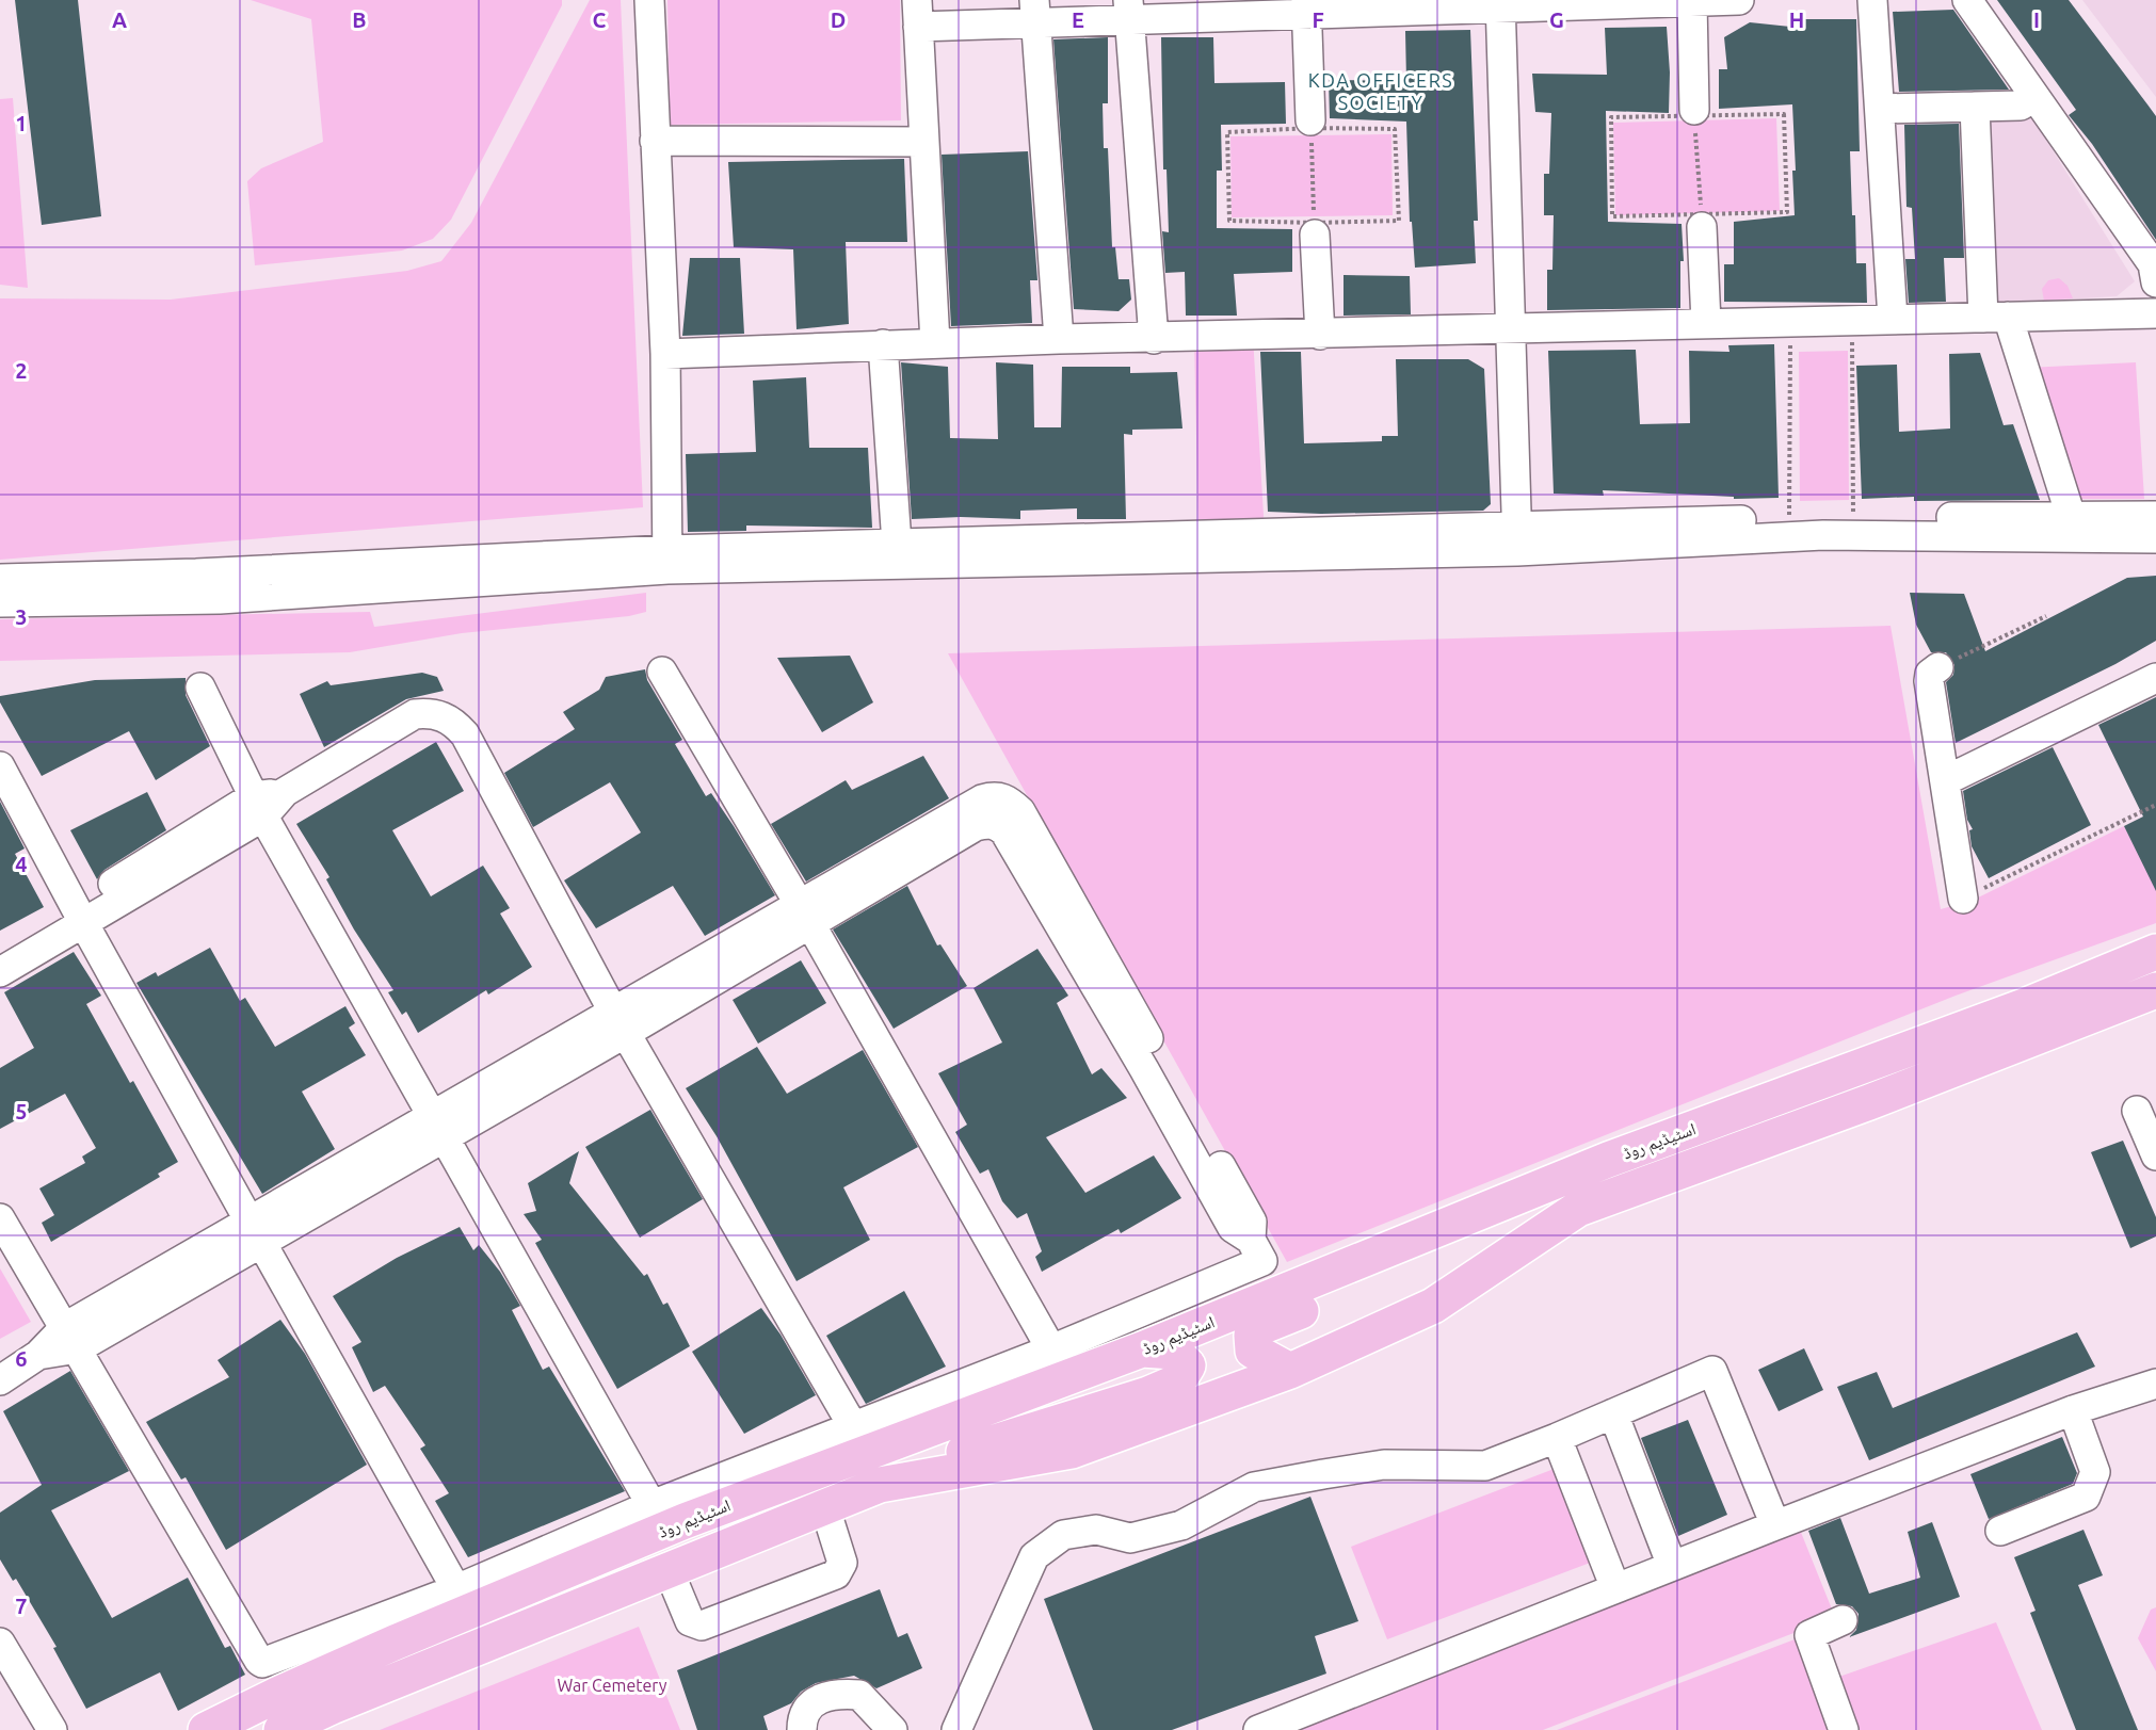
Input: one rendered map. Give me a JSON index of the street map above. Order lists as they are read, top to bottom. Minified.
{"streets":{"main road":["اسٹیڈیم روڈ"]},"districts":["KDA OFFICERS SOCIETY"],"parks":["War Cemetery"],"grid":{"columns":["A","B","C","D","E","F","G","H","I"],"rows":["1","2","3","4","5","6","7"]}}
